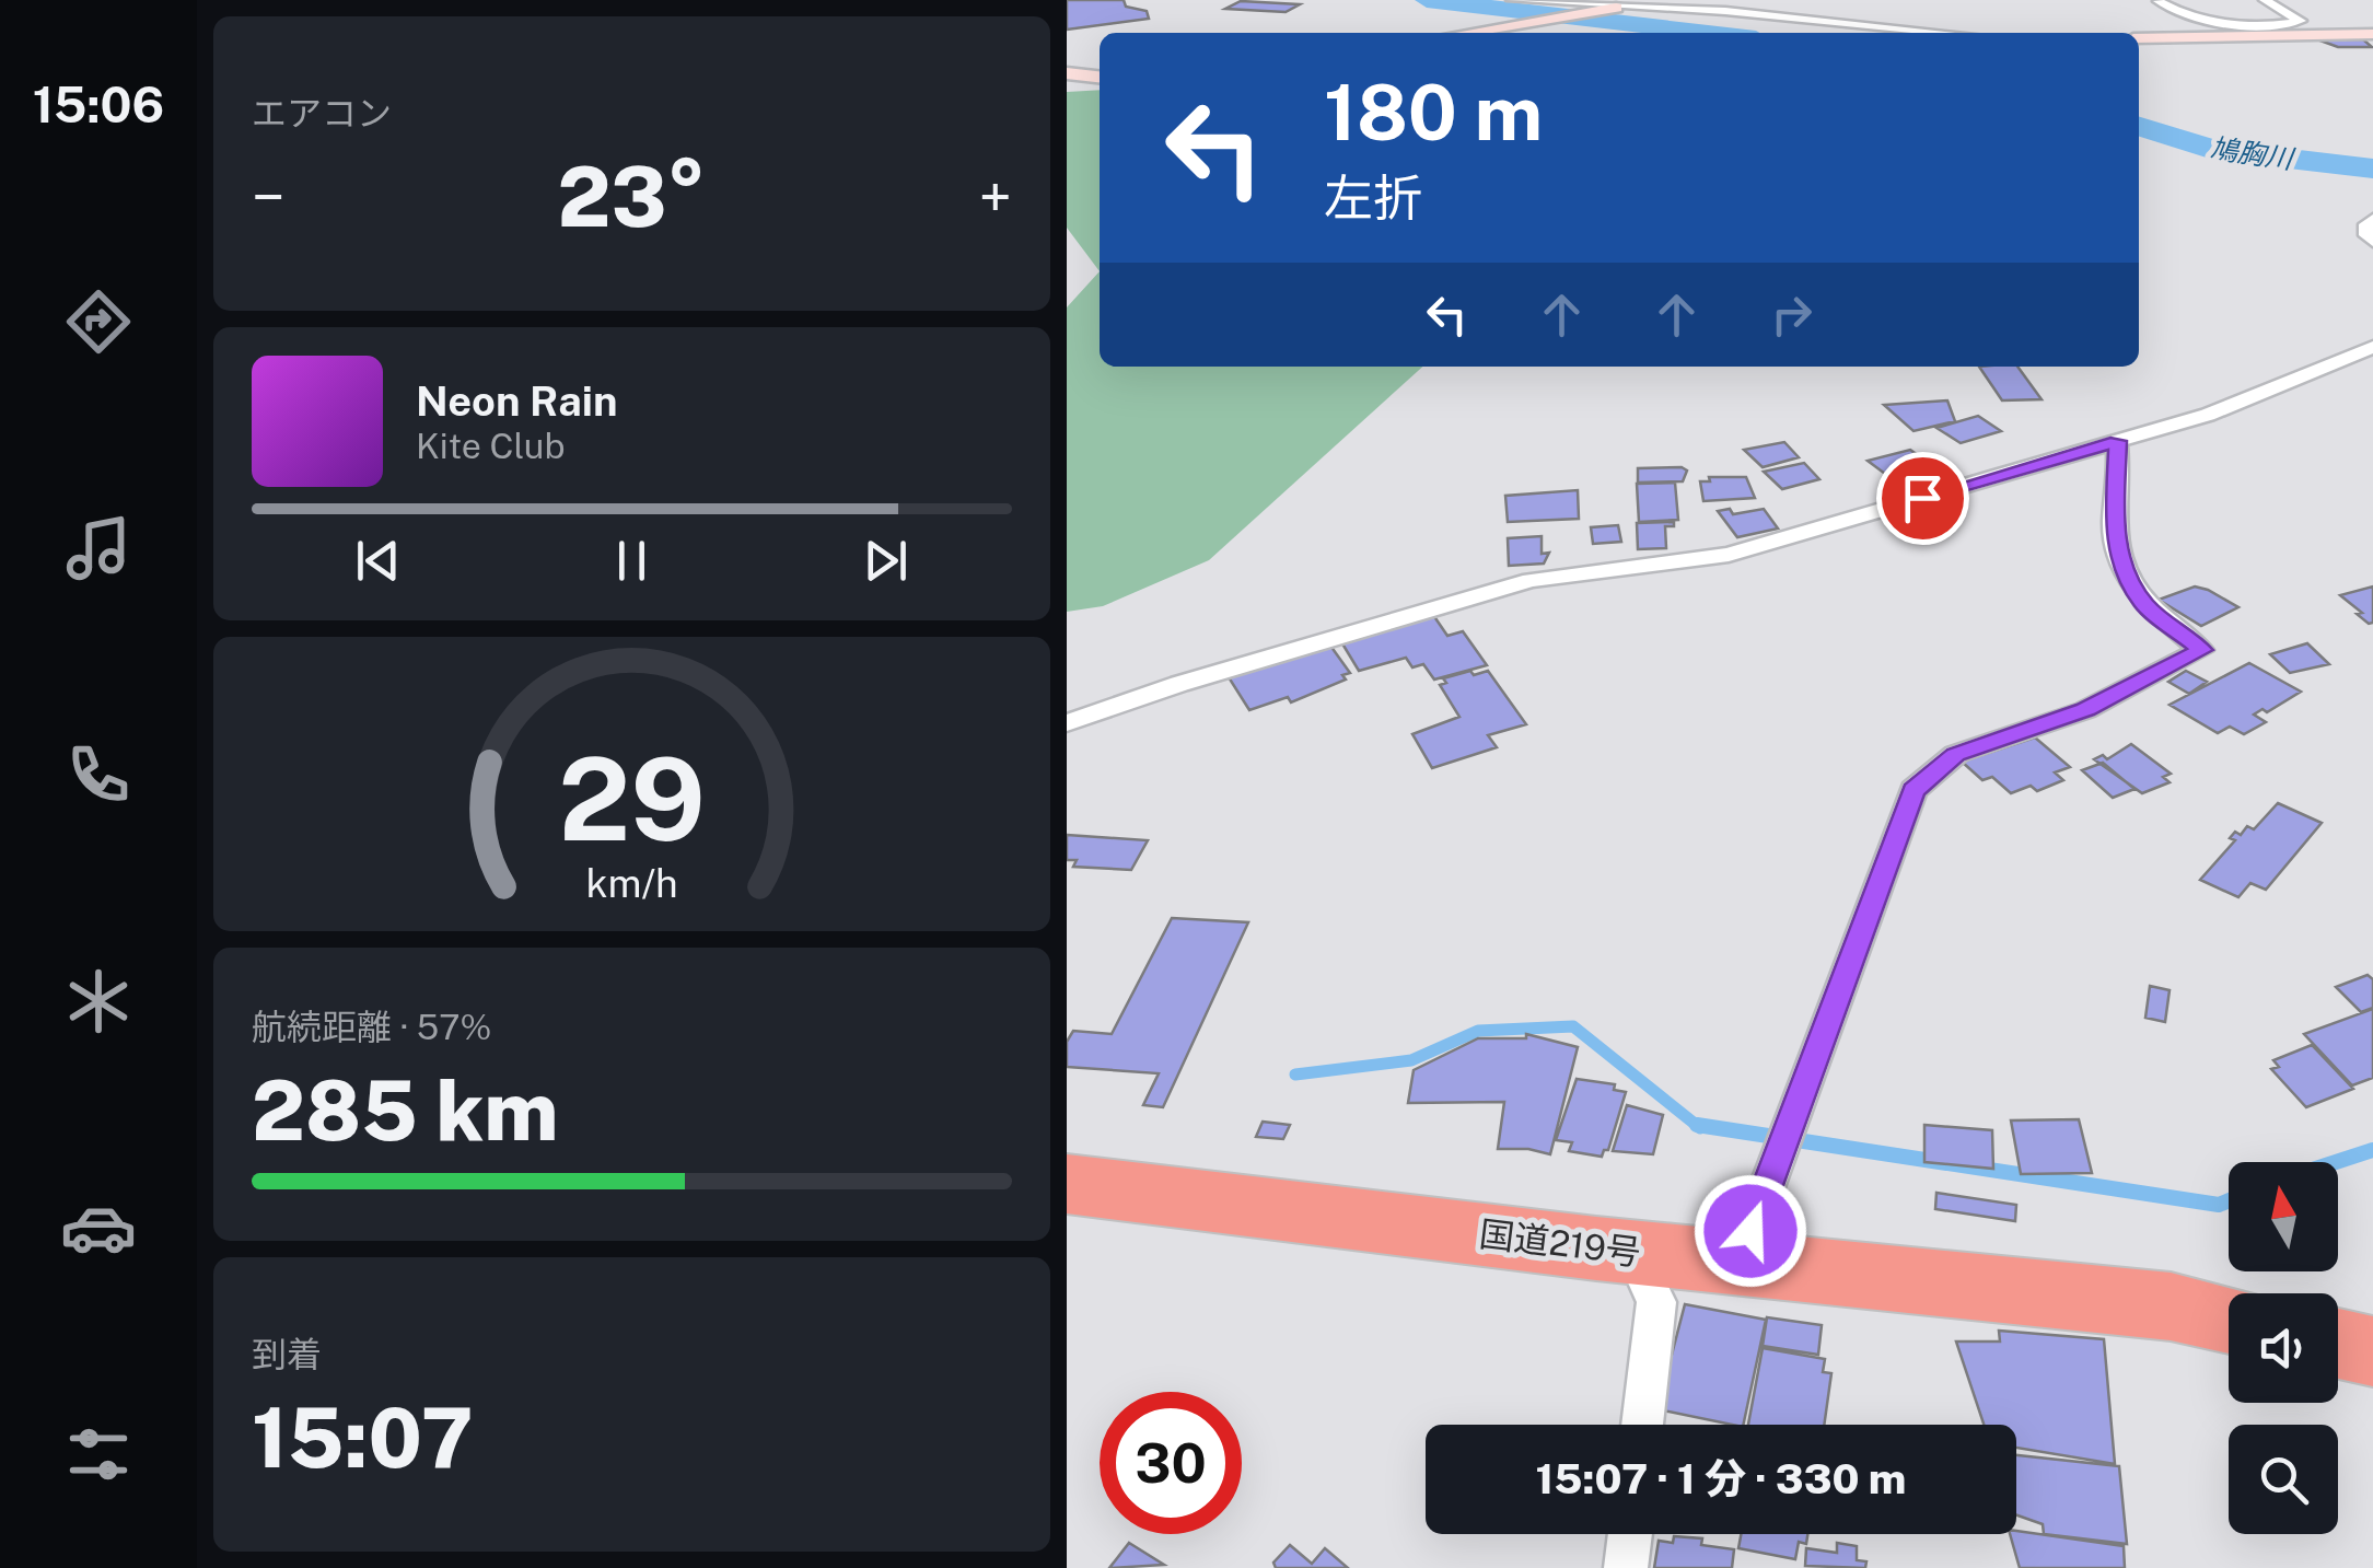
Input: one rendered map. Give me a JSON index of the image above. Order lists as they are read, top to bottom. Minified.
{"streets":{"highway":["国道219号"]},"water":["鳩胸川"],"north":"top","page":{"tabs":"15:06","tile":["エアコン",["航続距離 · 57%","285 km"],["到着","15:07"]],"turn":["180 m","左折"],"heat":["−","23°","+"],"song":["Neon Rain","Kite Club"],"limit":"30","trip":"15:07 · 1 分 · 330 m","gauge":["29","km/h"]}}
